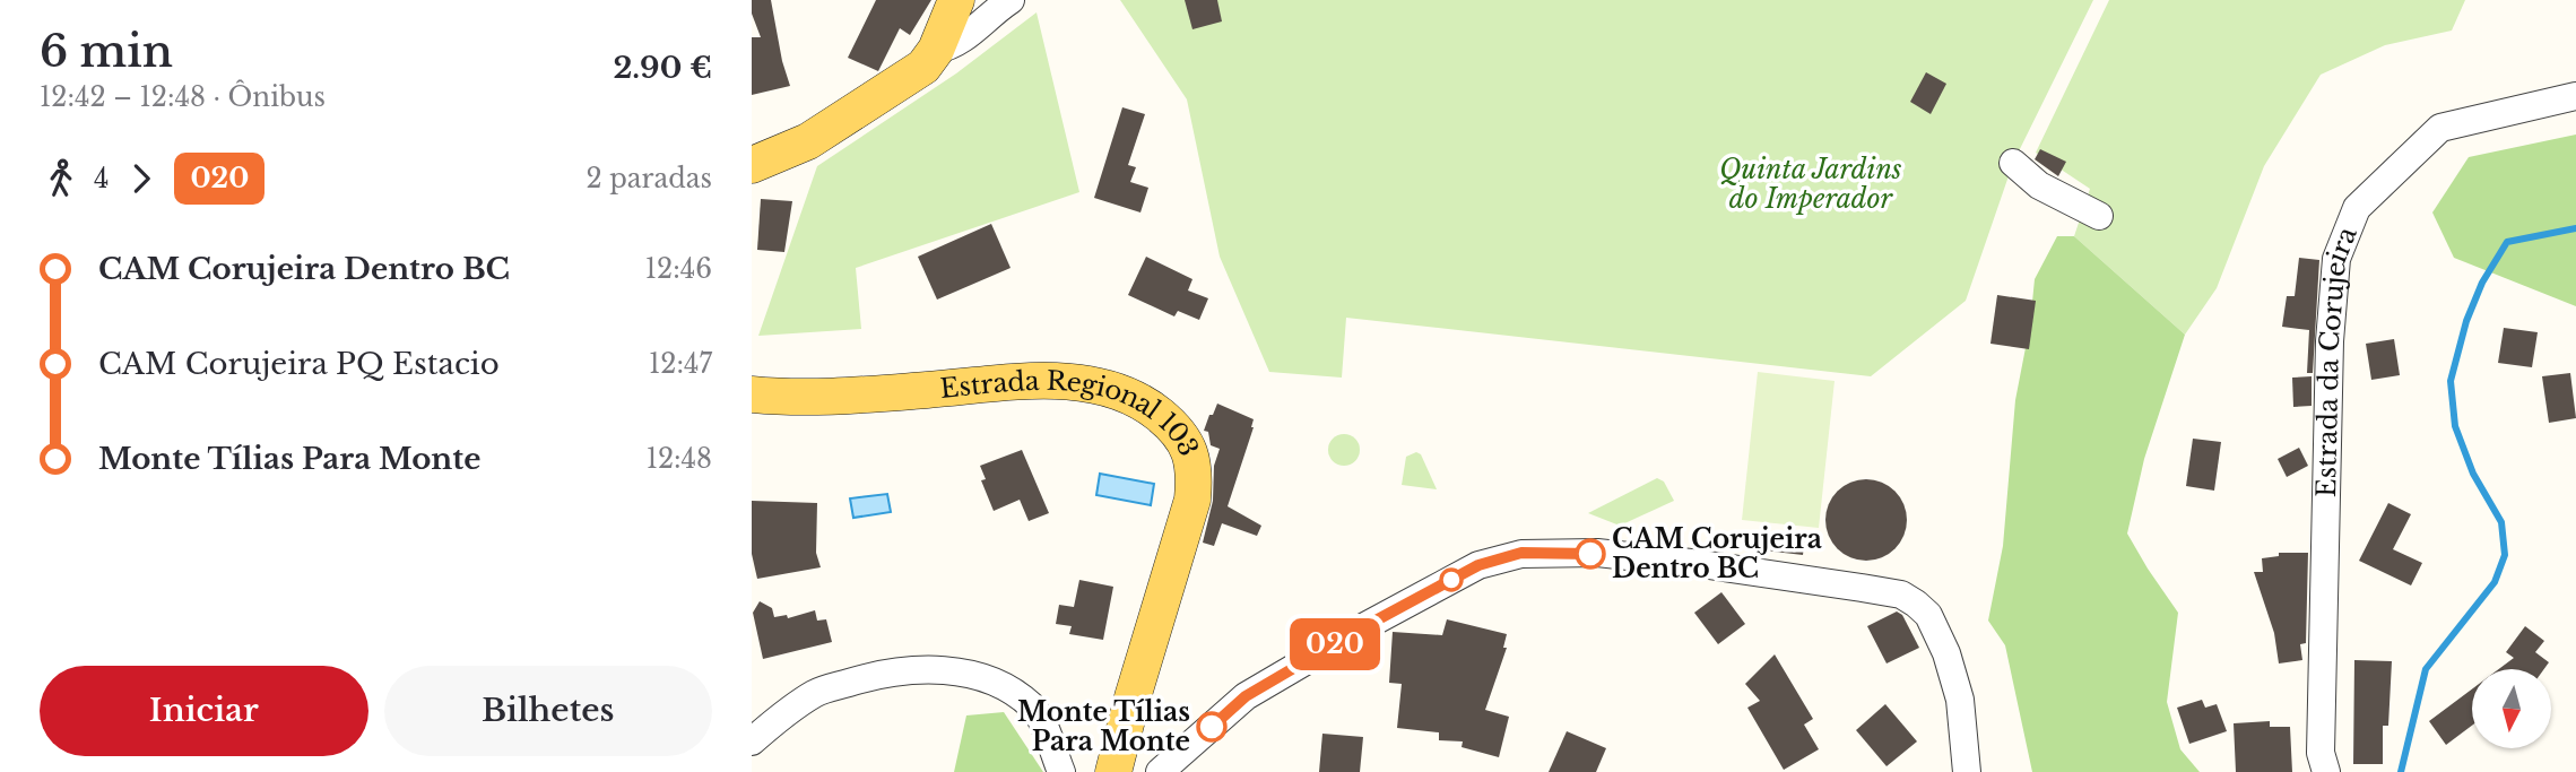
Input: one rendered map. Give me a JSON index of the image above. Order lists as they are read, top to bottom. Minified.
{"streets":{"main road":["Estrada Regional 103"],"street":["Estrada da Corujeira"]},"parks":["Quinta Jardins do Imperador"],"places":["CAM Corujeira Dentro BC","Monte Tílias Para Monte"],"lines":["bus line 020"],"north":"bottom","page":{"heading":["6 min","12:42 – 12:48 · Ônibus","2.90 €"],"on_map":"020","legs":["4","020","2 paradas"],"list":[{"name":"CAM Corujeira Dentro BC","value":"12:46"},{"name":"CAM Corujeira PQ Estacio","value":"12:47"},{"name":"Monte Tílias Para Monte","value":"12:48"}],"buttons":["Iniciar","Bilhetes"]}}
